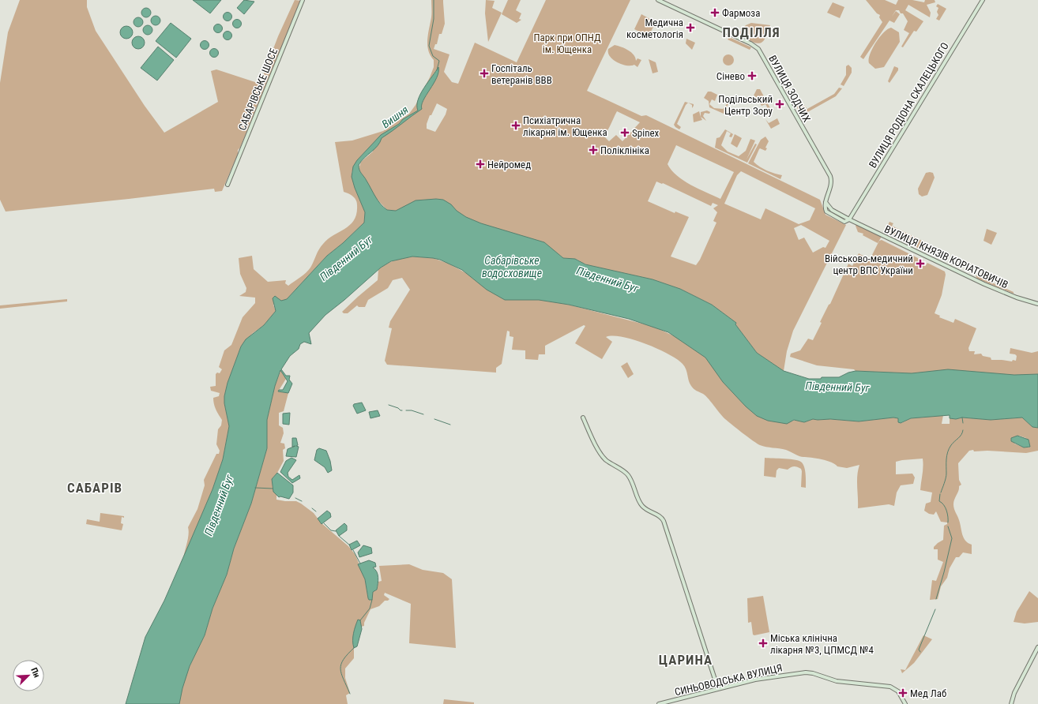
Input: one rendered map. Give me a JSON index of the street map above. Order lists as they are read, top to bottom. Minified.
{"streets":{"main road":["ВУЛИЦЯ ЗОДЧИХ","САБАРІВСЬКЕ ШОСЕ","ВУЛИЦЯ РОДІОНА СКАЛЕЦЬКОГО","ВУЛИЦЯ КНЯЗІВ КОРІАТОВИЧІВ","СИНЬОВОДСЬКА ВУЛИЦЯ"]},"crossings":[["ВУЛИЦЯ РОДІОНА СКАЛЕЦЬКОГО","ВУЛИЦЯ КНЯЗІВ КОРІАТОВИЧІВ"]],"districts":["ПОДІЛЛЯ","САБАРІВ","ЦАРИНА"],"water":["Вишня","Південний Буг","Сабарівське водосховище"],"parks":["Парк при ОПНД ім. Ющенка"],"places":{"health":["Фармоза","Медична косметологія","Госпіталь ветеранів ВВВ","Сінево","Подільський Центр Зору","Психіатрична лікарня ім. Ющенка","Spinex","Поліклініка","Нейромед","Військово-медичний центр ВПС України","Міська клінічна лікарня №3, ЦПМСД №4","Мед Лаб"]},"north":"top right"}
